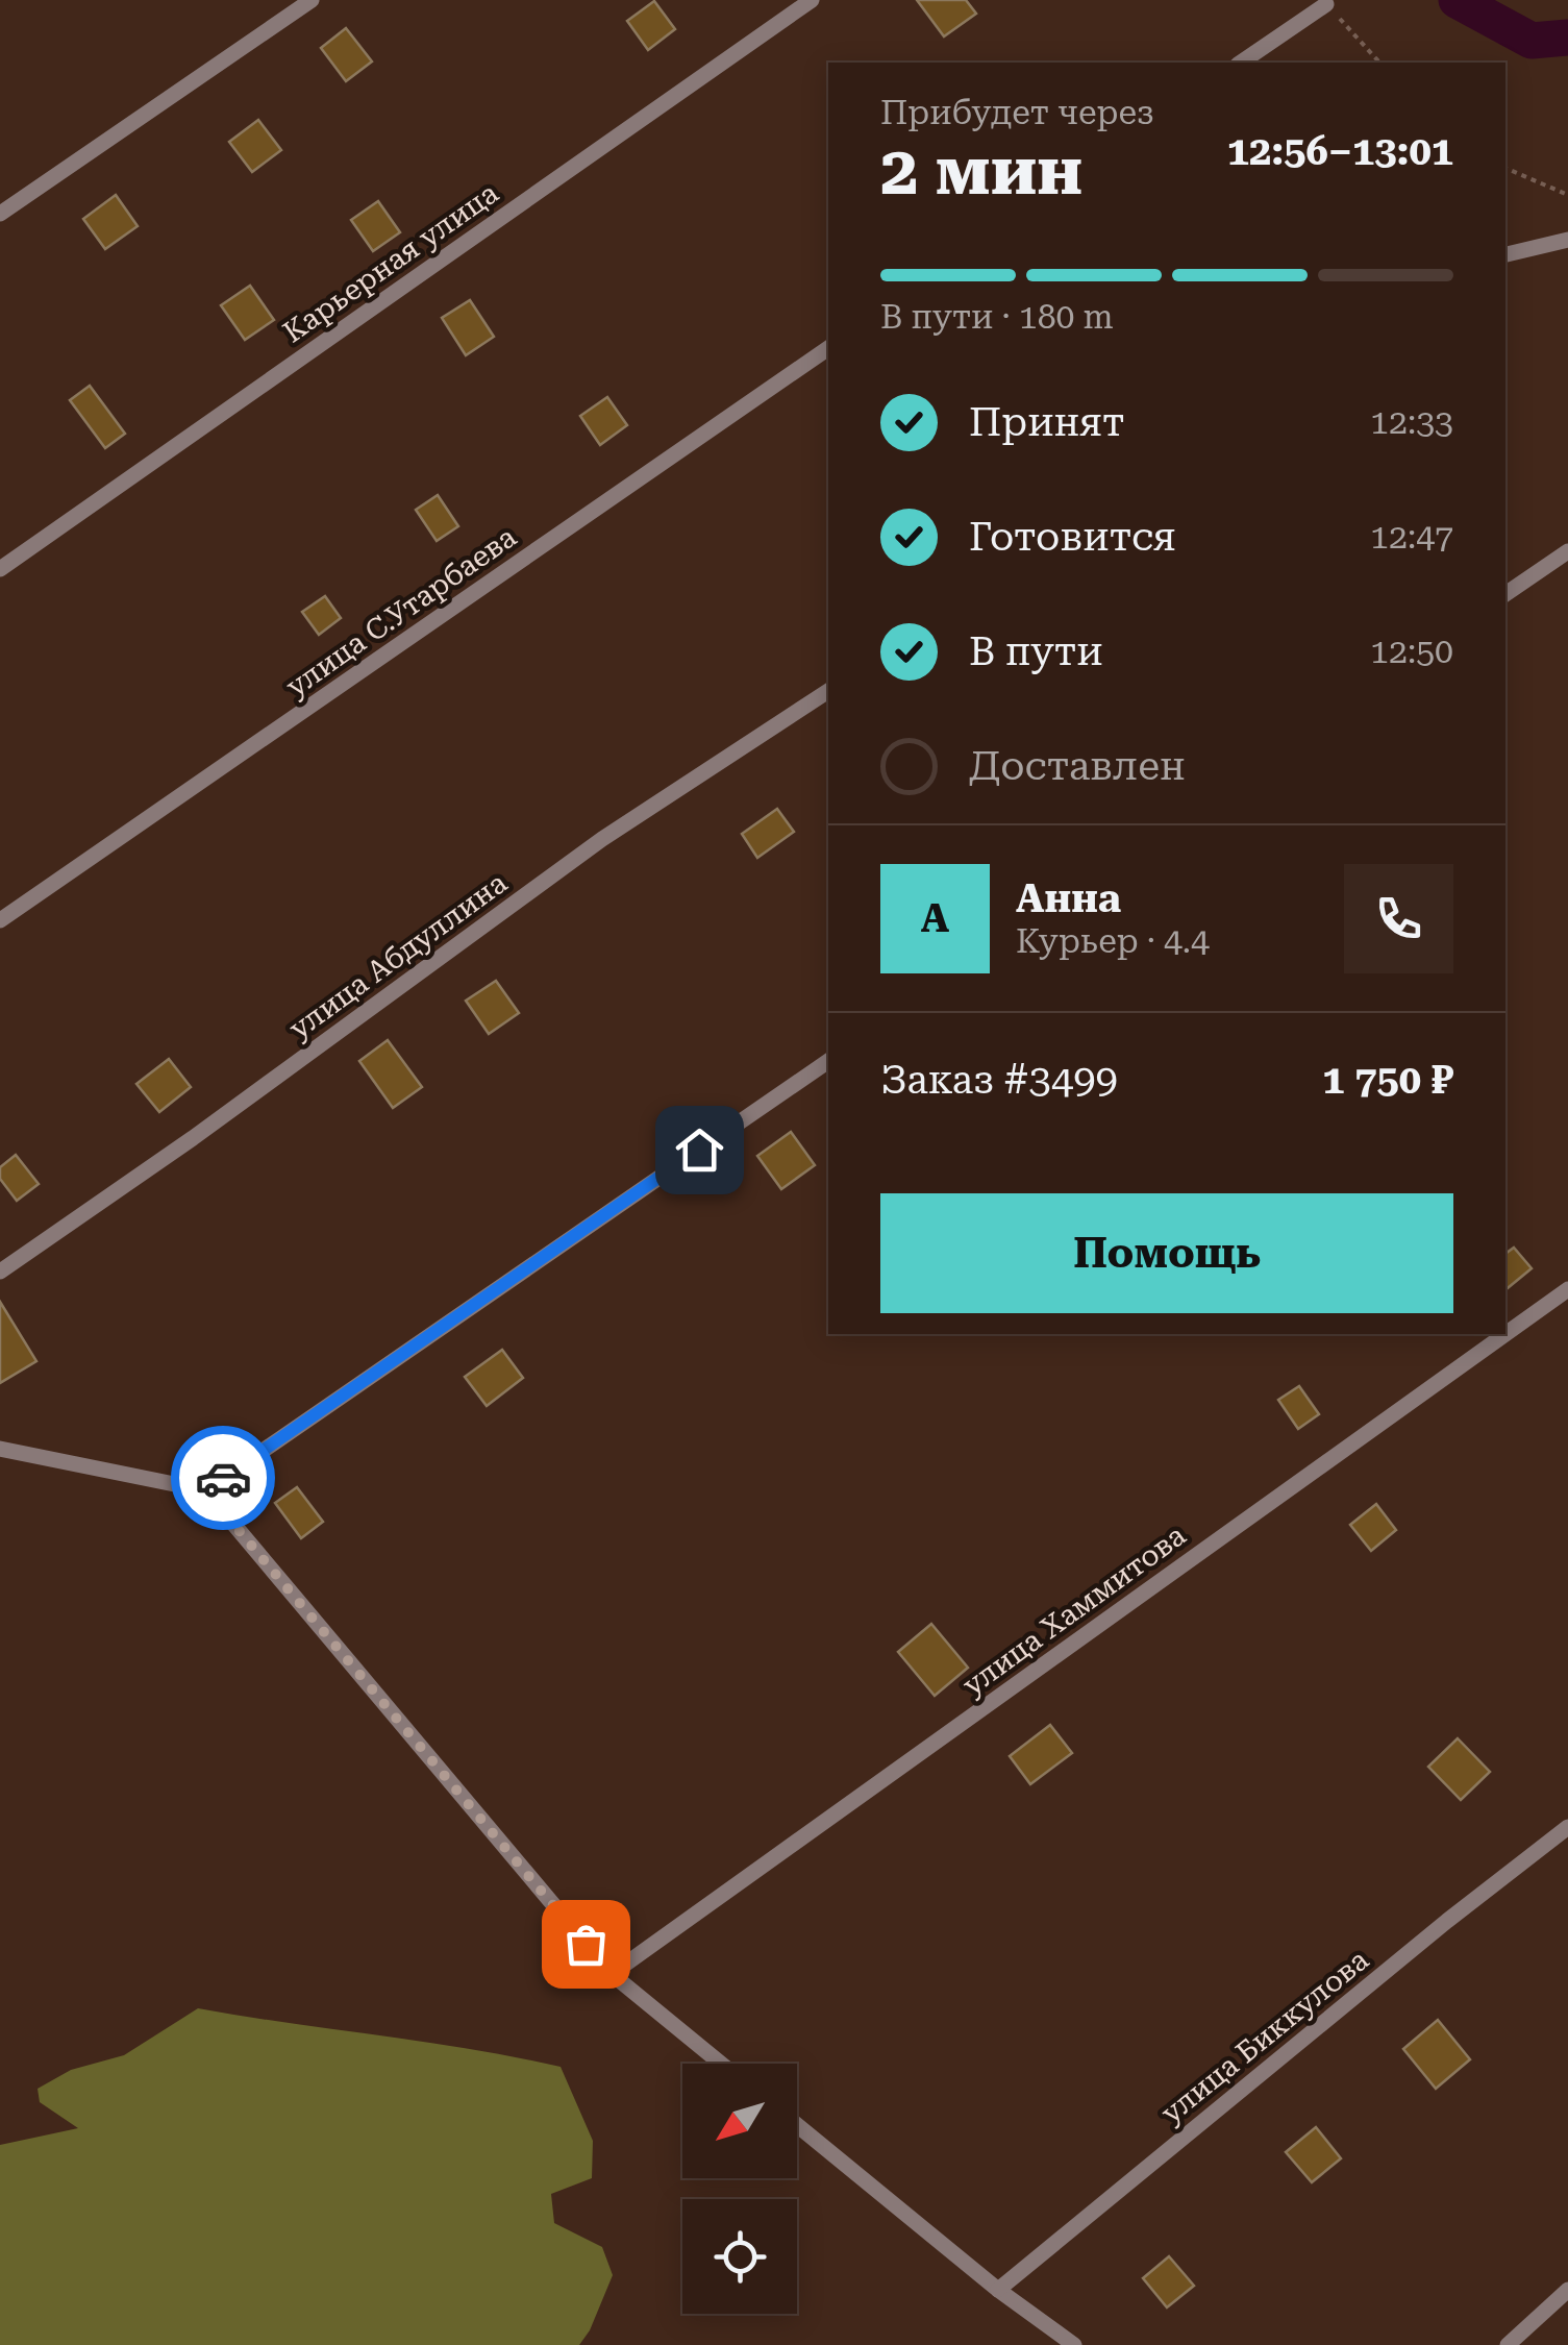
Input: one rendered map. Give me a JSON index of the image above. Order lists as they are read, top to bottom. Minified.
{"streets":{"street":["Карьерная улица","улица С.Утарбаева","улица Абдуллина","улица Хаммитова","улица Биккулова"]},"north":"bottom left","page":{"heading":["2 мин","Прибудет через","12:56–13:01"],"panel":["Анна","Курьер · 4.4","Заказ #3499","1 750 ₽"],"bar":"В пути · 180 m","list":[["Принят","12:33"],["Готовится","12:47"],["В пути","12:50"],"Доставлен"],"round":"А","buttons":"Помощь"}}
